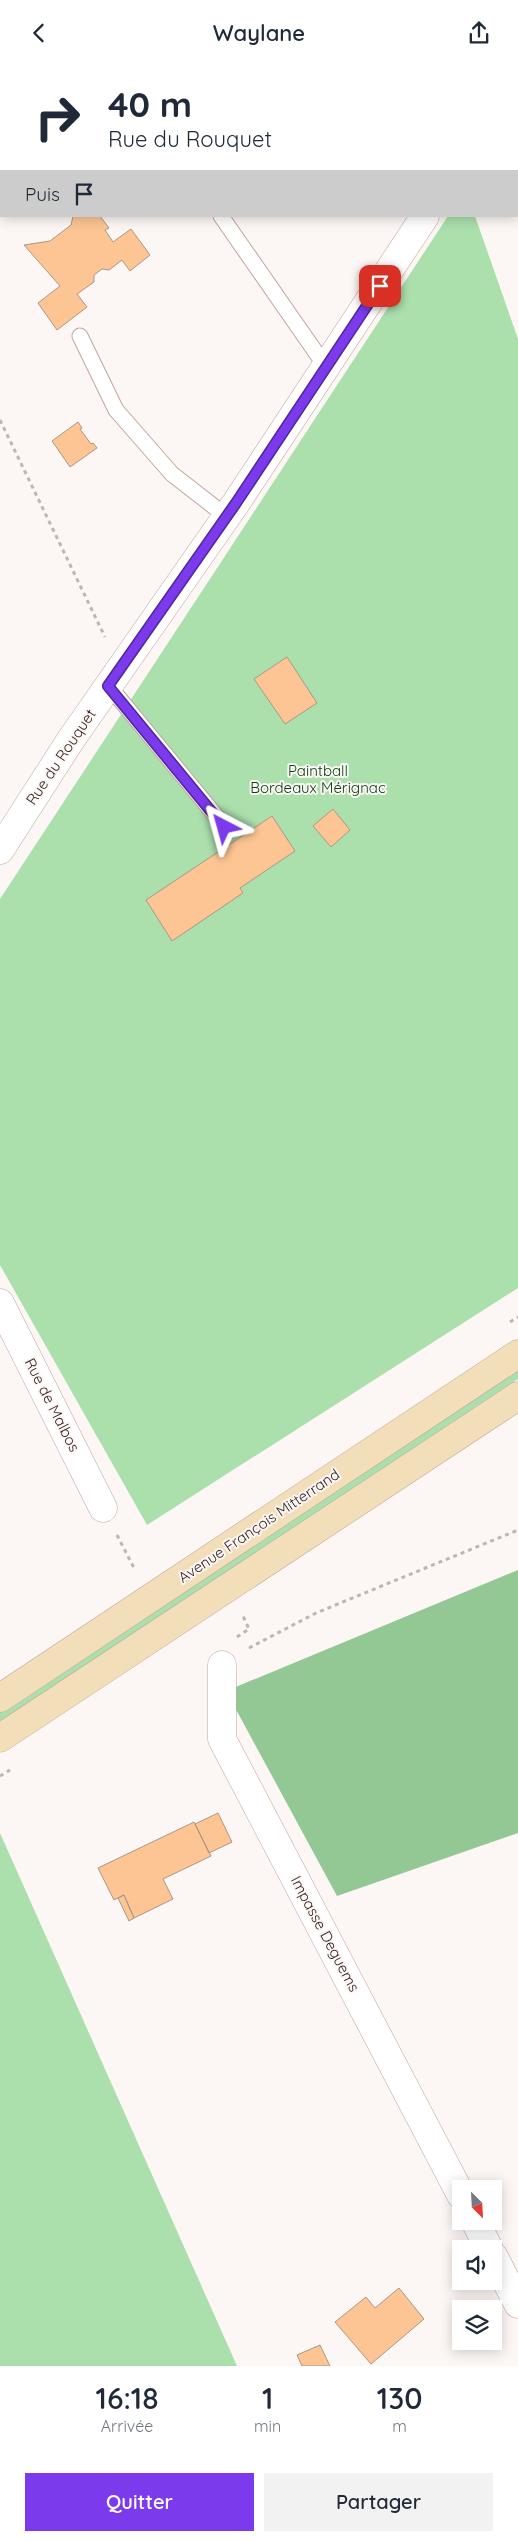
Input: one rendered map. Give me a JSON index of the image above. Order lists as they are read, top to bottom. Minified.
{"streets":{"main road":["Avenue François Mitterrand"],"street":["Rue du Rouquet","Rue de Malbos","Impasse Deguems"]},"parks":["Paintball Bordeaux Mérignac"],"north":"bottom right","page":{"header":"Waylane","turn":["40 m","Rue du Rouquet"],"then":"Puis","eta":["16:18","Arrivée","1","min","130","m"],"buttons":["Quitter","Partager"]}}
